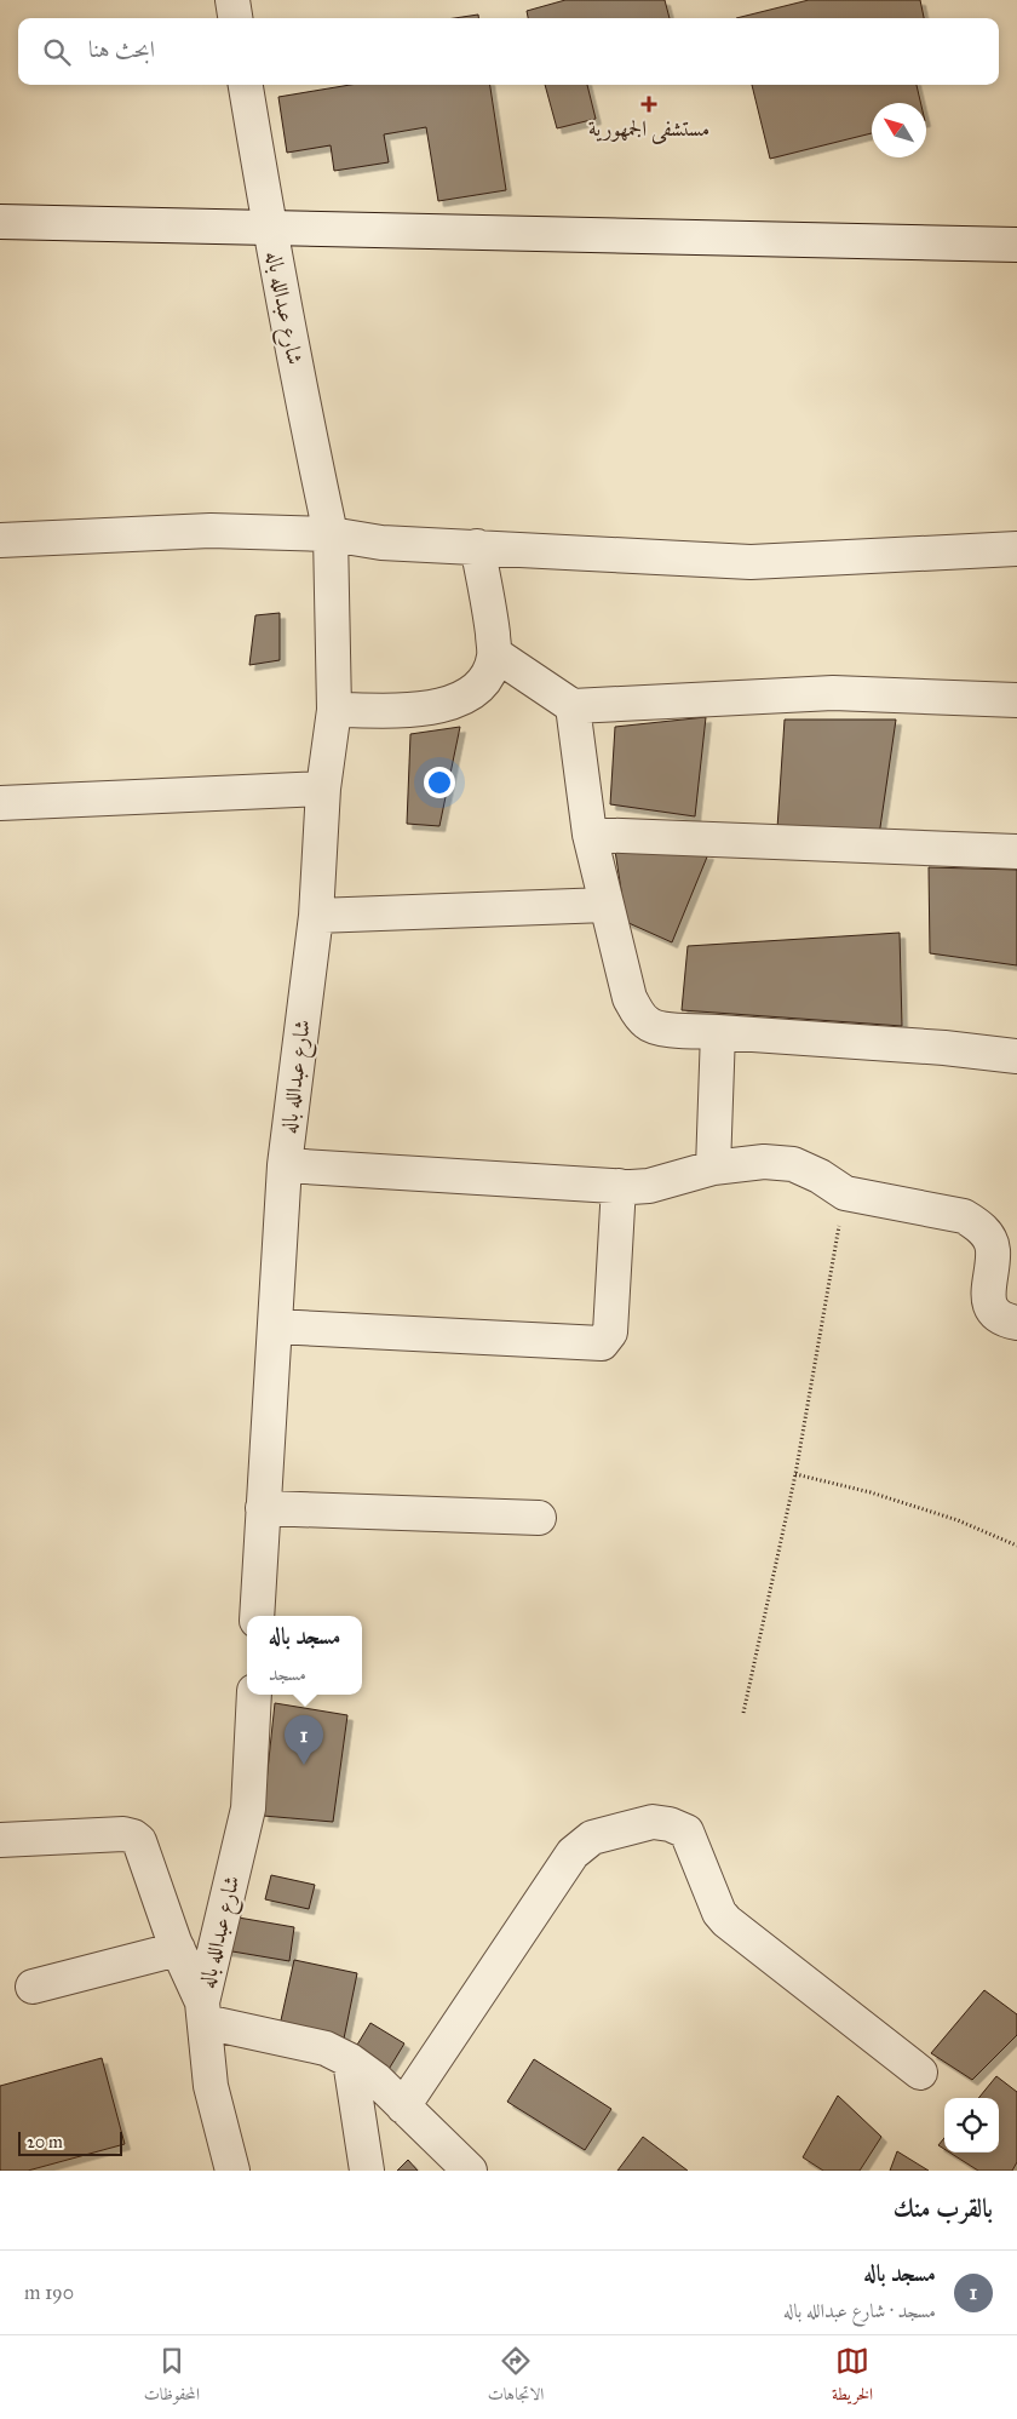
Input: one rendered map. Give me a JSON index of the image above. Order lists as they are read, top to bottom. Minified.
{"streets":{"street":["شارع عبدالله باله"]},"places":{"health":["مستشفى الجمهورية"]},"scale_bar":"20 m","north":"top left","page":{"search":"ابحث هنا","popup":["مسجد باله","مسجد"],"pins":"1","scale":"20 m","heading":"بالقرب منك","list":[{"mark":"1","name":"مسجد باله","note":"مسجد · شارع عبدالله باله","value":"190 m"}],"nav":["الخريطة","الاتجاهات","المحفوظات"]}}
